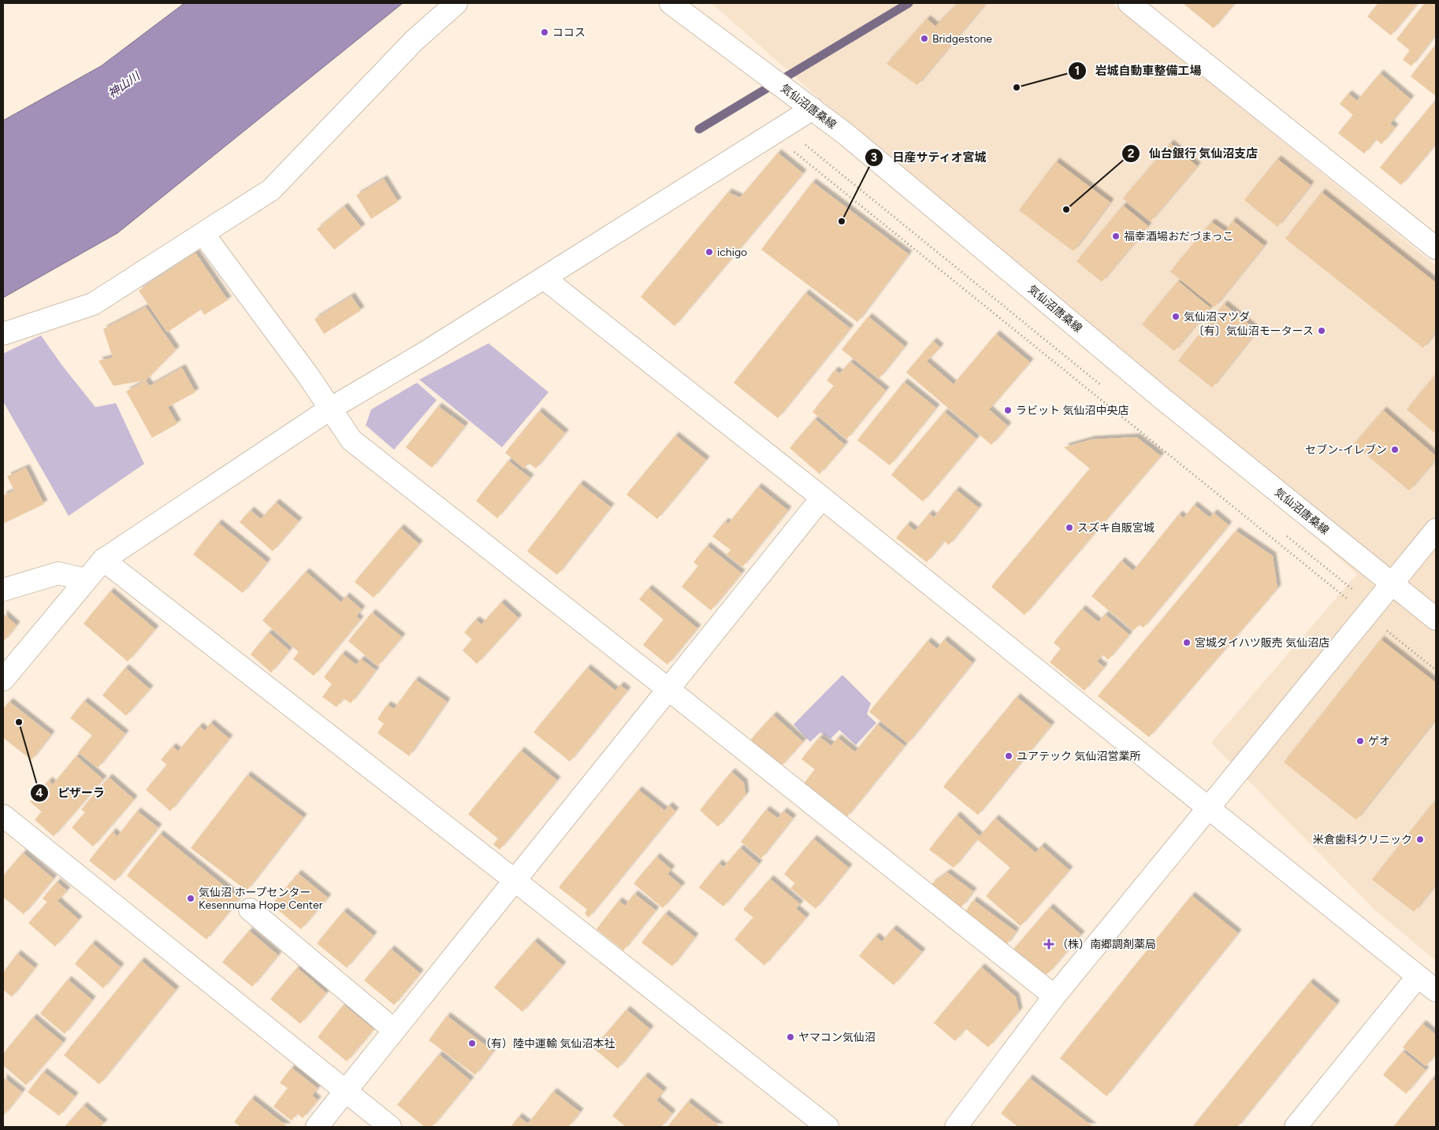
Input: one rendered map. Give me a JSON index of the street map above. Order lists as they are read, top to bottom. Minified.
{"streets":{"street":["気仙沼唐桑線"]},"water":["神山川"],"places":{"other":["ココス","Bridgestone","岩城自動車整備工場","仙台銀行 気仙沼支店","日産サティオ宮城","福幸酒場おだづまっこ","ichigo","気仙沼マツダ","〔有〕気仙沼モータース","ラビット 気仙沼中央店","セブン-イレブン","スズキ自販宮城","宮城ダイハツ販売 気仙沼店","ピザーラ","ゲオ","ユアテック 気仙沼営業所","米倉歯科クリニック","気仙沼 ホープセンター Kesennuma Hope Center","ヤマコン気仙沼","（有）陸中運輸 気仙沼本社"],"health":["（株）南郷調剤薬局"]}}
